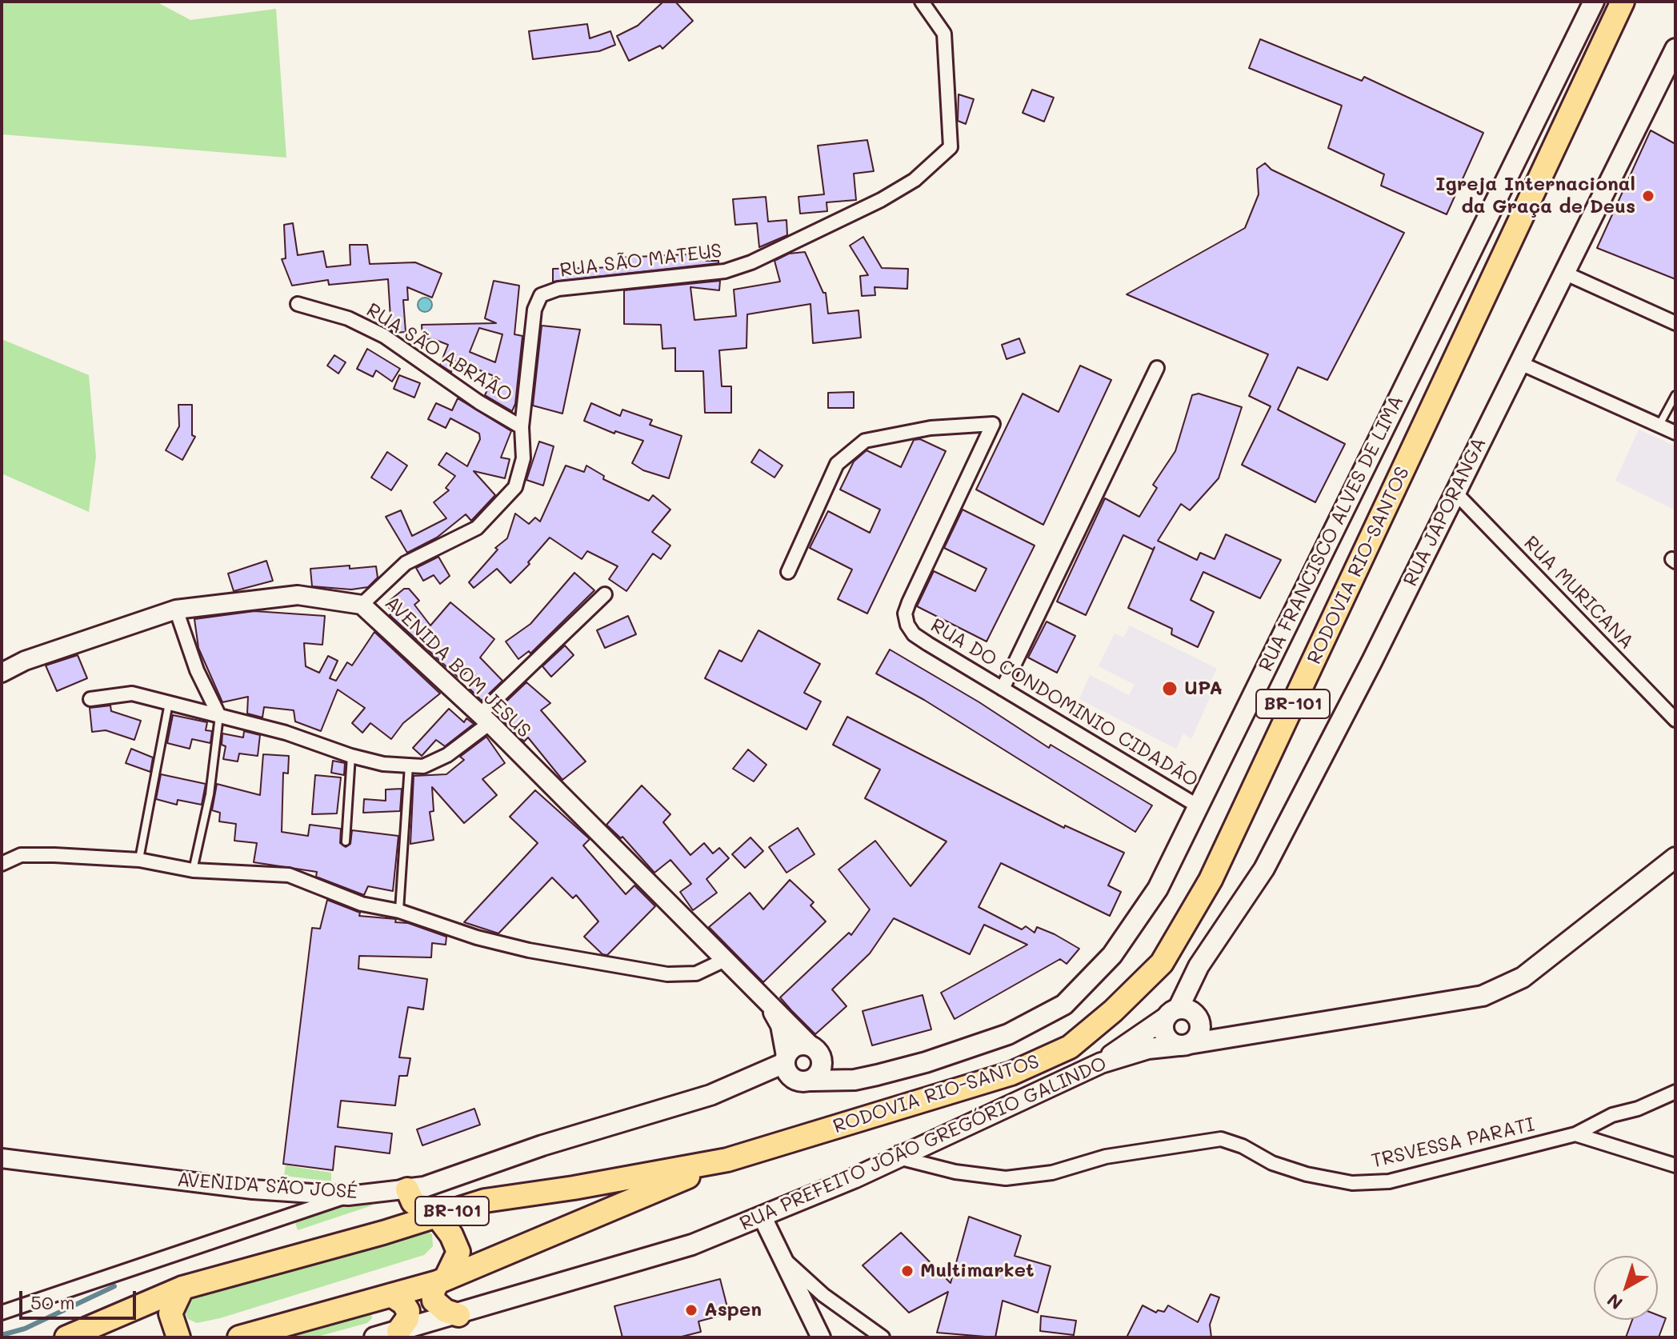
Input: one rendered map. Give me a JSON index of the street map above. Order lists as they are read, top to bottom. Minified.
{"streets":{"highway":["RODOVIA RIO-SANTOS","BR-101"],"main road":["RUA JAPORANGA","RUA FRANCISCO ALVES DE LIMA","RUA PREFEITO JOÃO GREGÓRIO GALINDO","AVENIDA SÃO JOSÉ"],"street":["RUA SÃO MATEUS","RUA SÃO ABRAÃO","RUA MURICANA","AVENIDA BOM JESUS","RUA DO CONDOMINIO CIDADÃO","TRSVESSA PARATI"]},"crossings":[["RUA SÃO MATEUS","RUA SÃO ABRAÃO"],["RUA SÃO MATEUS","AVENIDA BOM JESUS"],["RUA JAPORANGA","RUA MURICANA"],["RUA FRANCISCO ALVES DE LIMA","AVENIDA BOM JESUS"],["RUA FRANCISCO ALVES DE LIMA","RUA DO CONDOMINIO CIDADÃO"],["RUA FRANCISCO ALVES DE LIMA","AVENIDA SÃO JOSÉ"],["AVENIDA BOM JESUS","AVENIDA SÃO JOSÉ"],["TRSVESSA PARATI","RUA PREFEITO JOÃO GREGÓRIO GALINDO"]],"places":["Igreja Internacional da Graça de Deus","UPA","Multimarket","Aspen"],"scale_bar":"50 m","north":"bottom left"}
